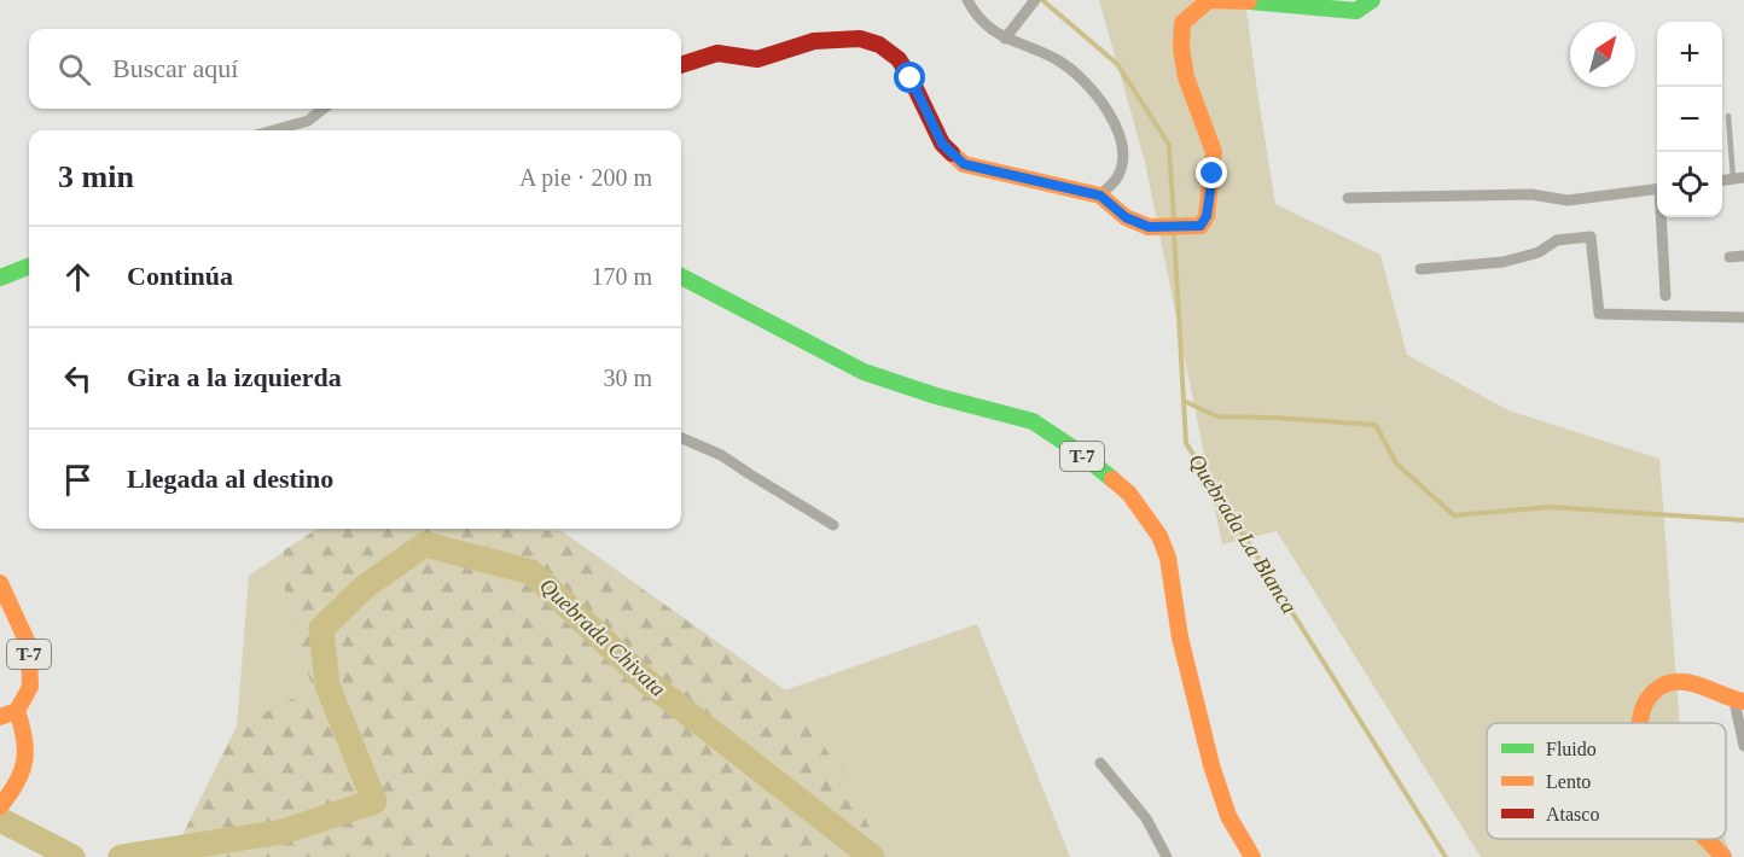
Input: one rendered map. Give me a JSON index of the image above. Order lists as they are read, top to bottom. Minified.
{"streets":{"main road":["T-7"]},"water":["Quebrada La Blanca","Quebrada Chivata"],"legend":["Fluido","Lento","Atasco"],"north":"top right","page":{"map_buttons":["+","−"],"search":"Buscar aquí","heading":["3 min","A pie · 200 m"],"list":[["Continúa","170 m"],["Gira a la izquierda","30 m"],"Llegada al destino"]}}
